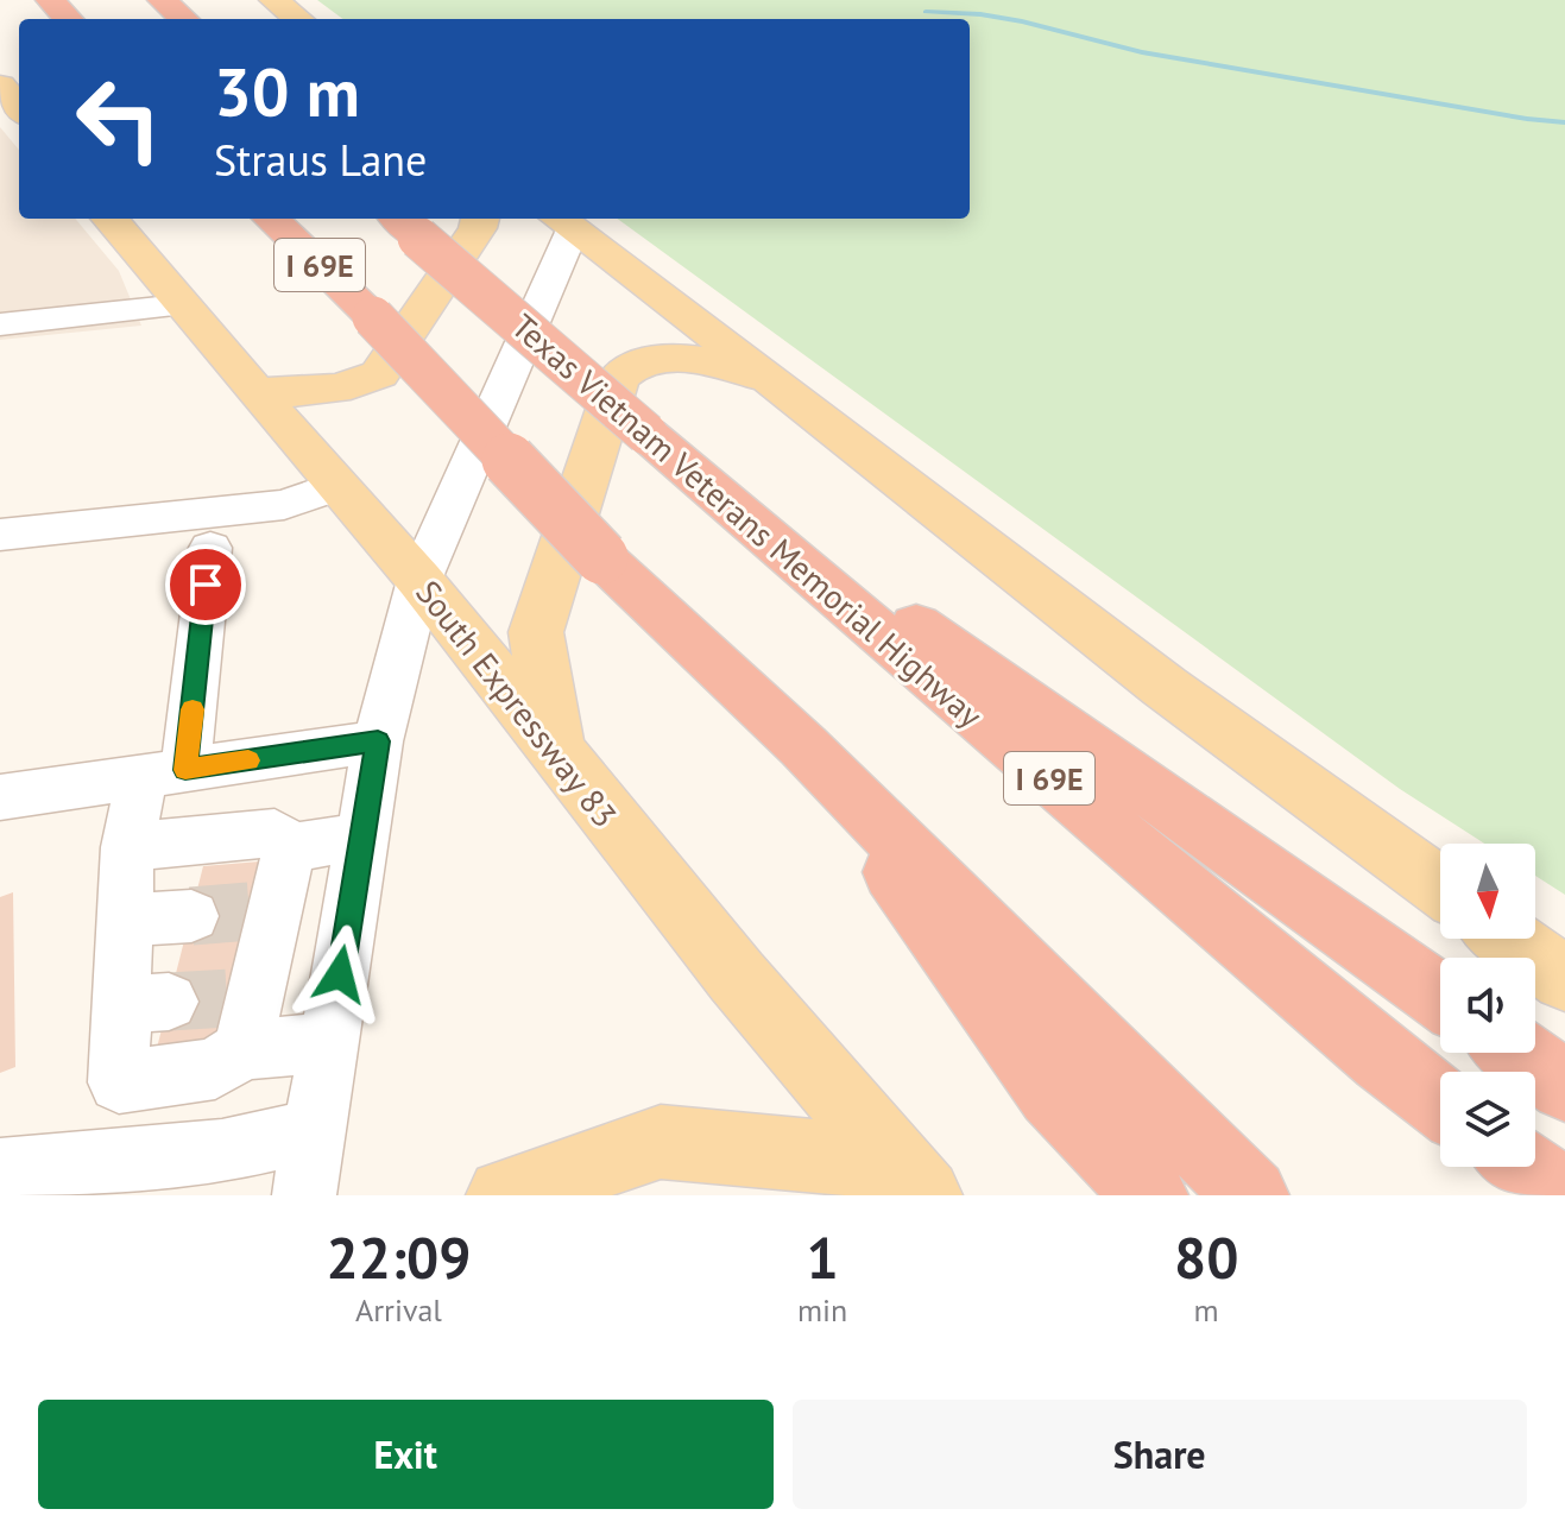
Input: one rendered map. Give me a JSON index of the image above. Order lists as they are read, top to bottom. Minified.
{"streets":{"highway":["I 69E","Texas Vietnam Veterans Memorial Highway"],"main road":["South Expressway 83"]},"north":"bottom","page":{"turn":["30 m","Straus Lane"],"eta":["22:09","Arrival","1","min","80","m"],"buttons":["Exit","Share"]}}
